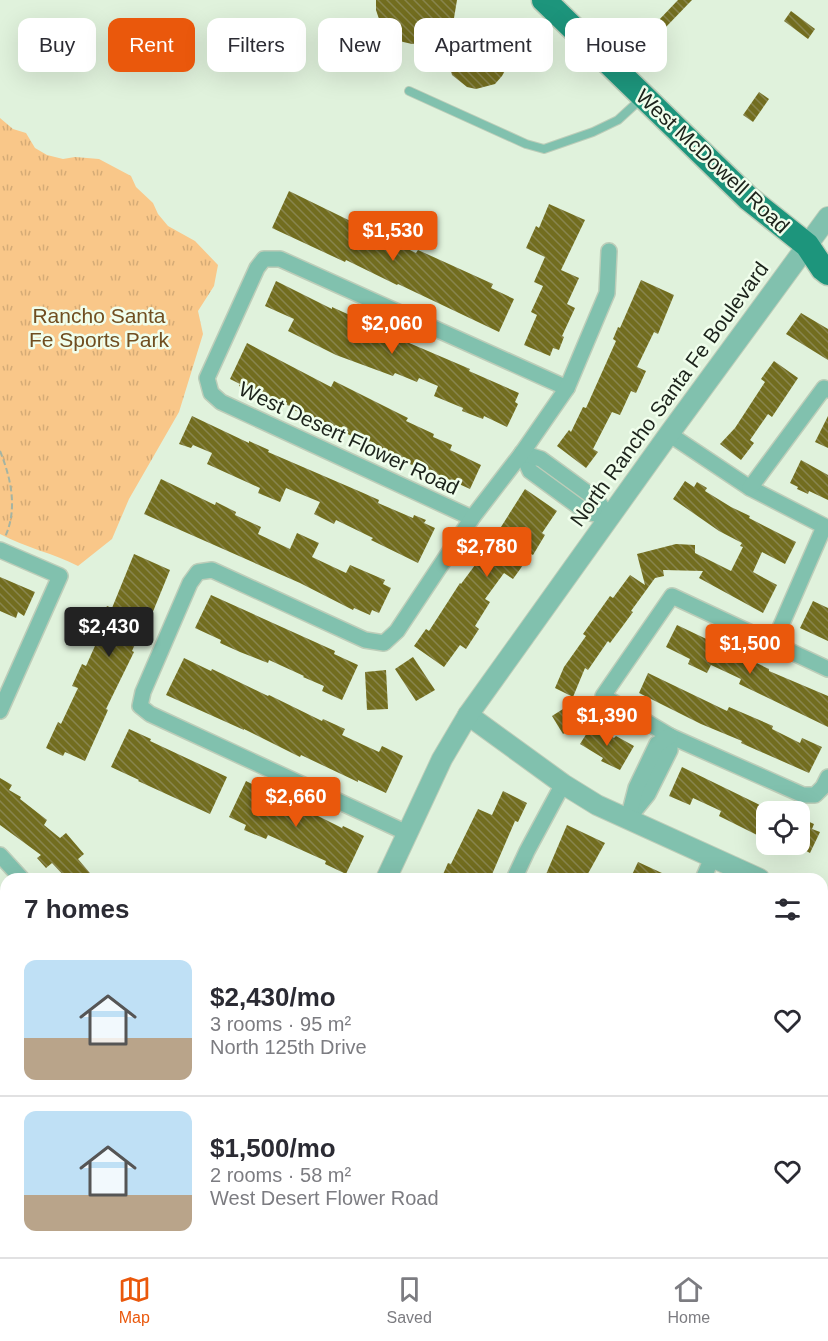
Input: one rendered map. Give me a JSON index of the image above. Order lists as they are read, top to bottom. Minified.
{"streets":{"main road":["West McDowell Road"],"street":["North Rancho Santa Fe Boulevard","West Desert Flower Road"]},"crossings":[["West McDowell Road","North Rancho Santa Fe Boulevard"]],"parks":["Rancho Santa Fe Sports Park"],"page":{"chip":["Buy","Rent","Filters","New","Apartment","House"],"price":["$1,530","$2,060","$2,780","$2,430","$1,500","$1,390","$2,660"],"heading":"7 homes","list":[{"name":"$2,430/mo","note":"3 rooms · 95 m² · North 125th Drive"},{"name":"$1,500/mo","note":"2 rooms · 58 m² · West Desert Flower Road"}],"tabs":["Map","Saved","Home"]}}
